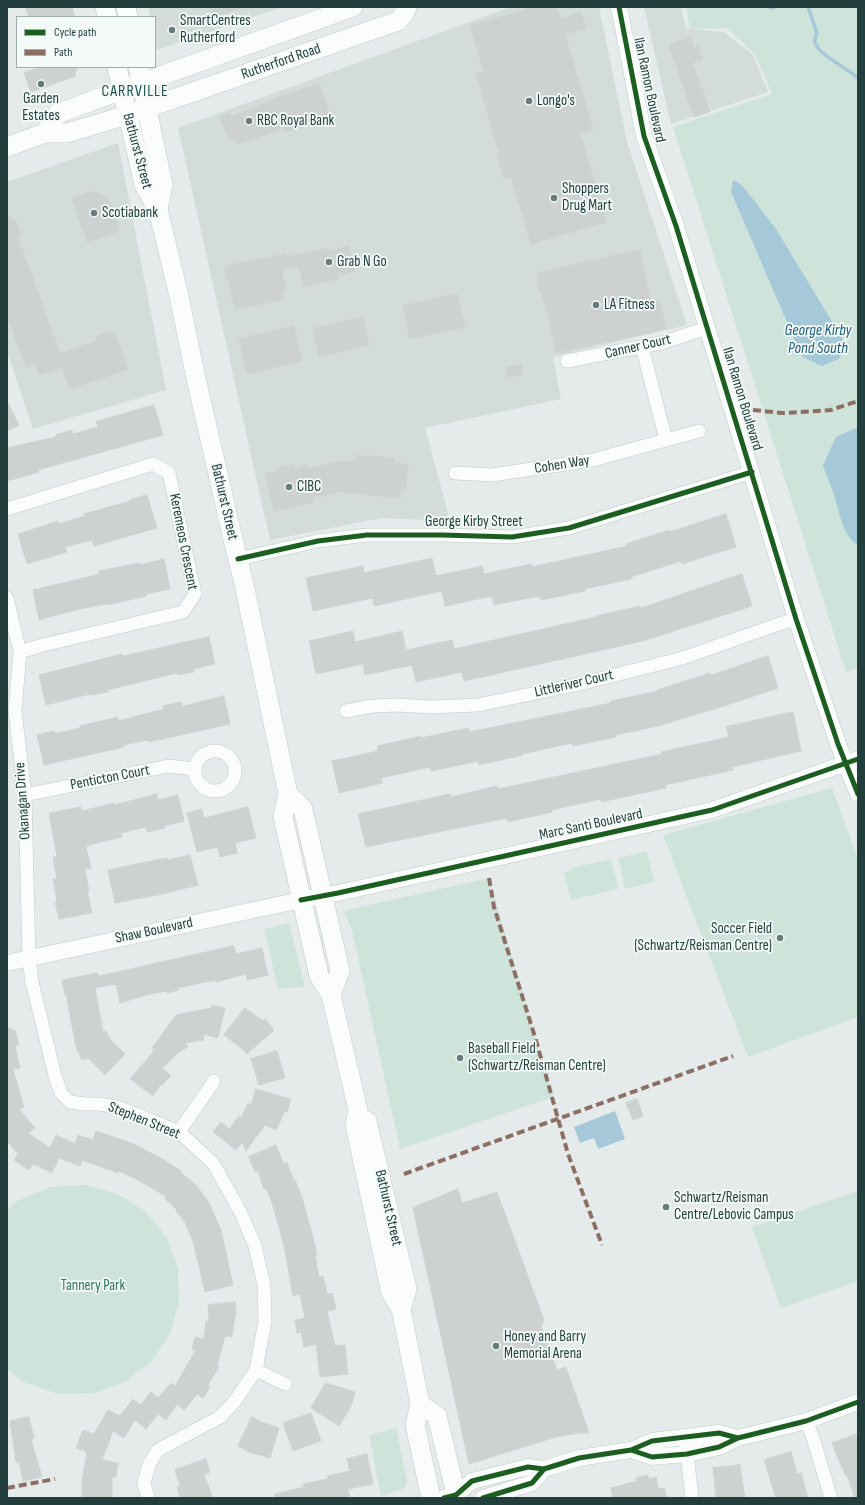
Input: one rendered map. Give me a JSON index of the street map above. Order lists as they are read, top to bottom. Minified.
{"streets":{"main road":["Rutherford Road","Bathurst Street"],"street":["Ilan Ramon Boulevard","Canner Court","Cohen Way","George Kirby Street","Keremeos Crescent","Littleriver Court","Penticton Court","Okanagan Drive","Marc Santi Boulevard","Shaw Boulevard","Stephen Street"]},"crossings":[["Rutherford Road","Bathurst Street"],["Ilan Ramon Boulevard","Canner Court"],["Ilan Ramon Boulevard","George Kirby Street"],["Ilan Ramon Boulevard","Littleriver Court"],["Ilan Ramon Boulevard","Marc Santi Boulevard"],["Bathurst Street","George Kirby Street"],["Bathurst Street","Marc Santi Boulevard"],["Bathurst Street","Shaw Boulevard"],["Keremeos Crescent","Okanagan Drive"],["Penticton Court","Okanagan Drive"],["Okanagan Drive","Shaw Boulevard"],["Okanagan Drive","Stephen Street"],["Marc Santi Boulevard","Shaw Boulevard"],["Shaw Boulevard","Stephen Street"]],"districts":["CARRVILLE"],"water":["George Kirby Pond South"],"parks":["Tannery Park"],"places":["SmartCentres Rutherford","Garden Estates","Longo's","RBC Royal Bank","Shoppers Drug Mart","Scotiabank","Grab N Go","LA Fitness","CIBC","Soccer Field (Schwartz/Reisman Centre)","Baseball Field (Schwartz/Reisman Centre)","Schwartz/Reisman Centre/Lebovic Campus","Honey and Barry Memorial Arena"],"legend":["Cycle path","Path"]}
